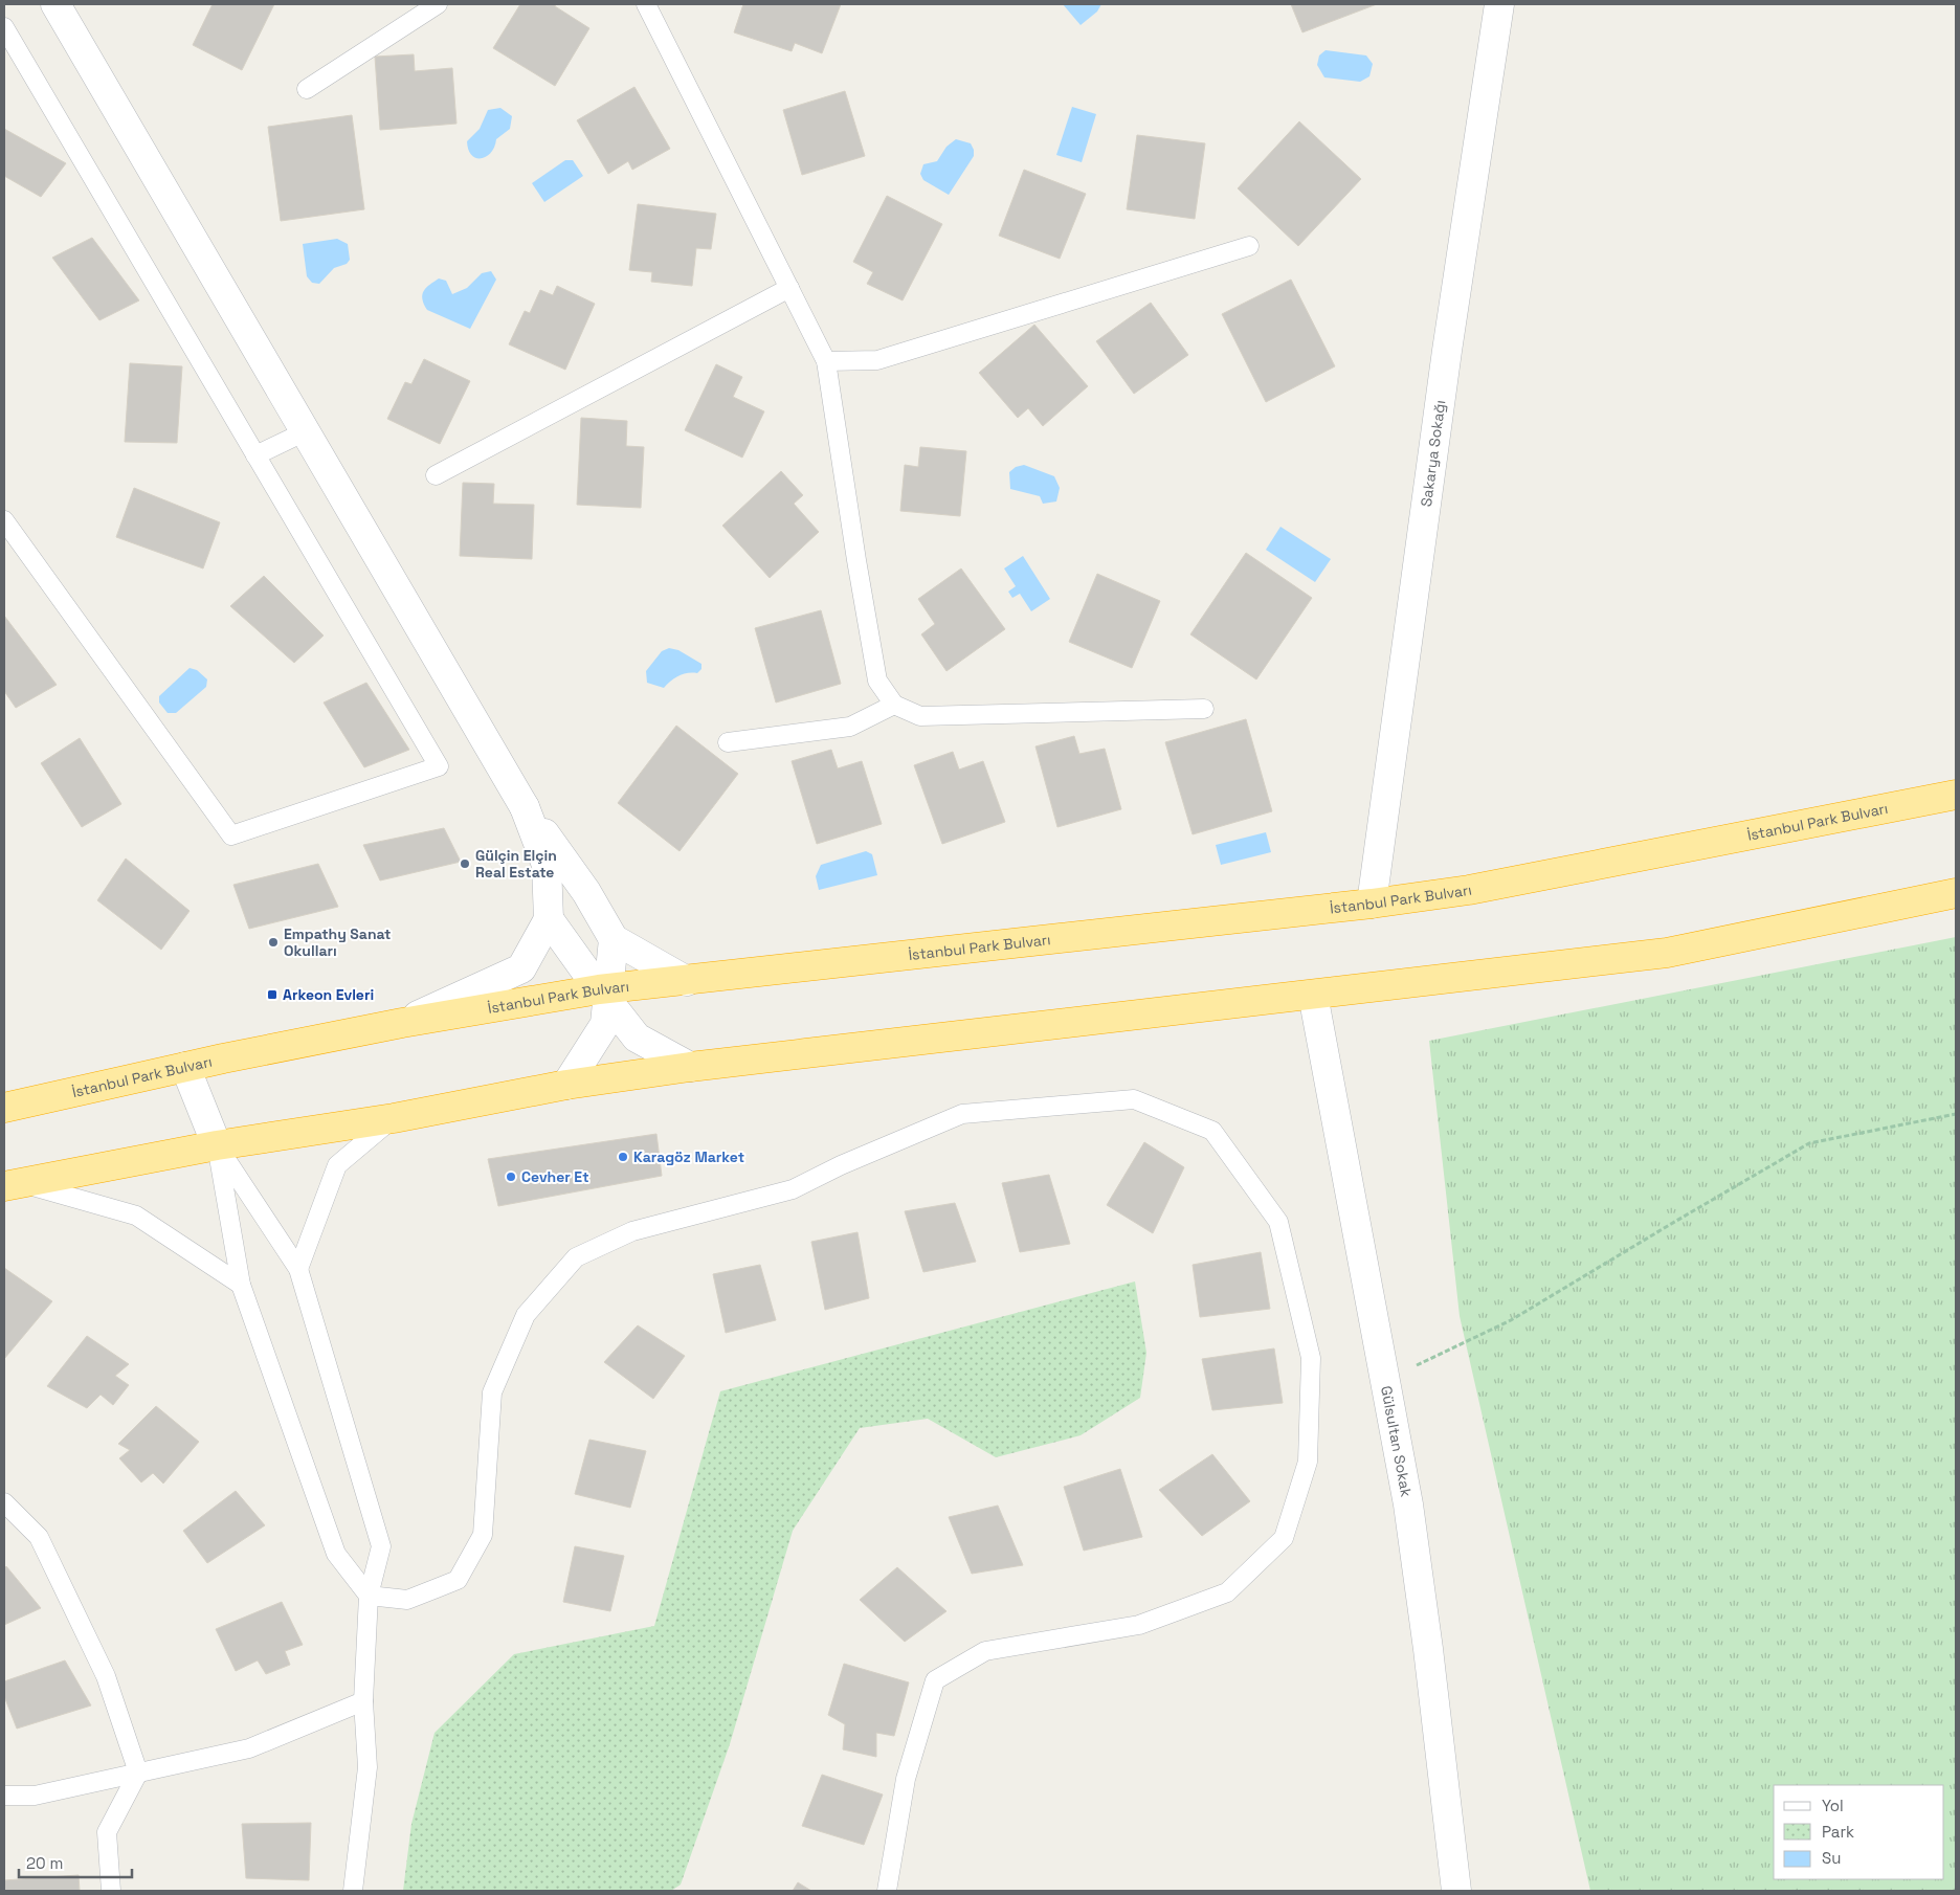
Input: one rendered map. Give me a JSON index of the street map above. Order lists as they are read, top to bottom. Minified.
{"streets":{"highway":["İstanbul Park Bulvarı"],"street":["Sakarya Sokağı","Gülsultan Sokak"]},"crossings":[["Sakarya Sokağı","İstanbul Park Bulvarı"]],"places":{"other":["Gülçin Elçin Real Estate","Empathy Sanat Okulları","Karagöz Market","Cevher Et"],"transit":["Arkeon Evleri"]},"legend":["Yol","Park","Su"],"scale_bar":"20 m"}
